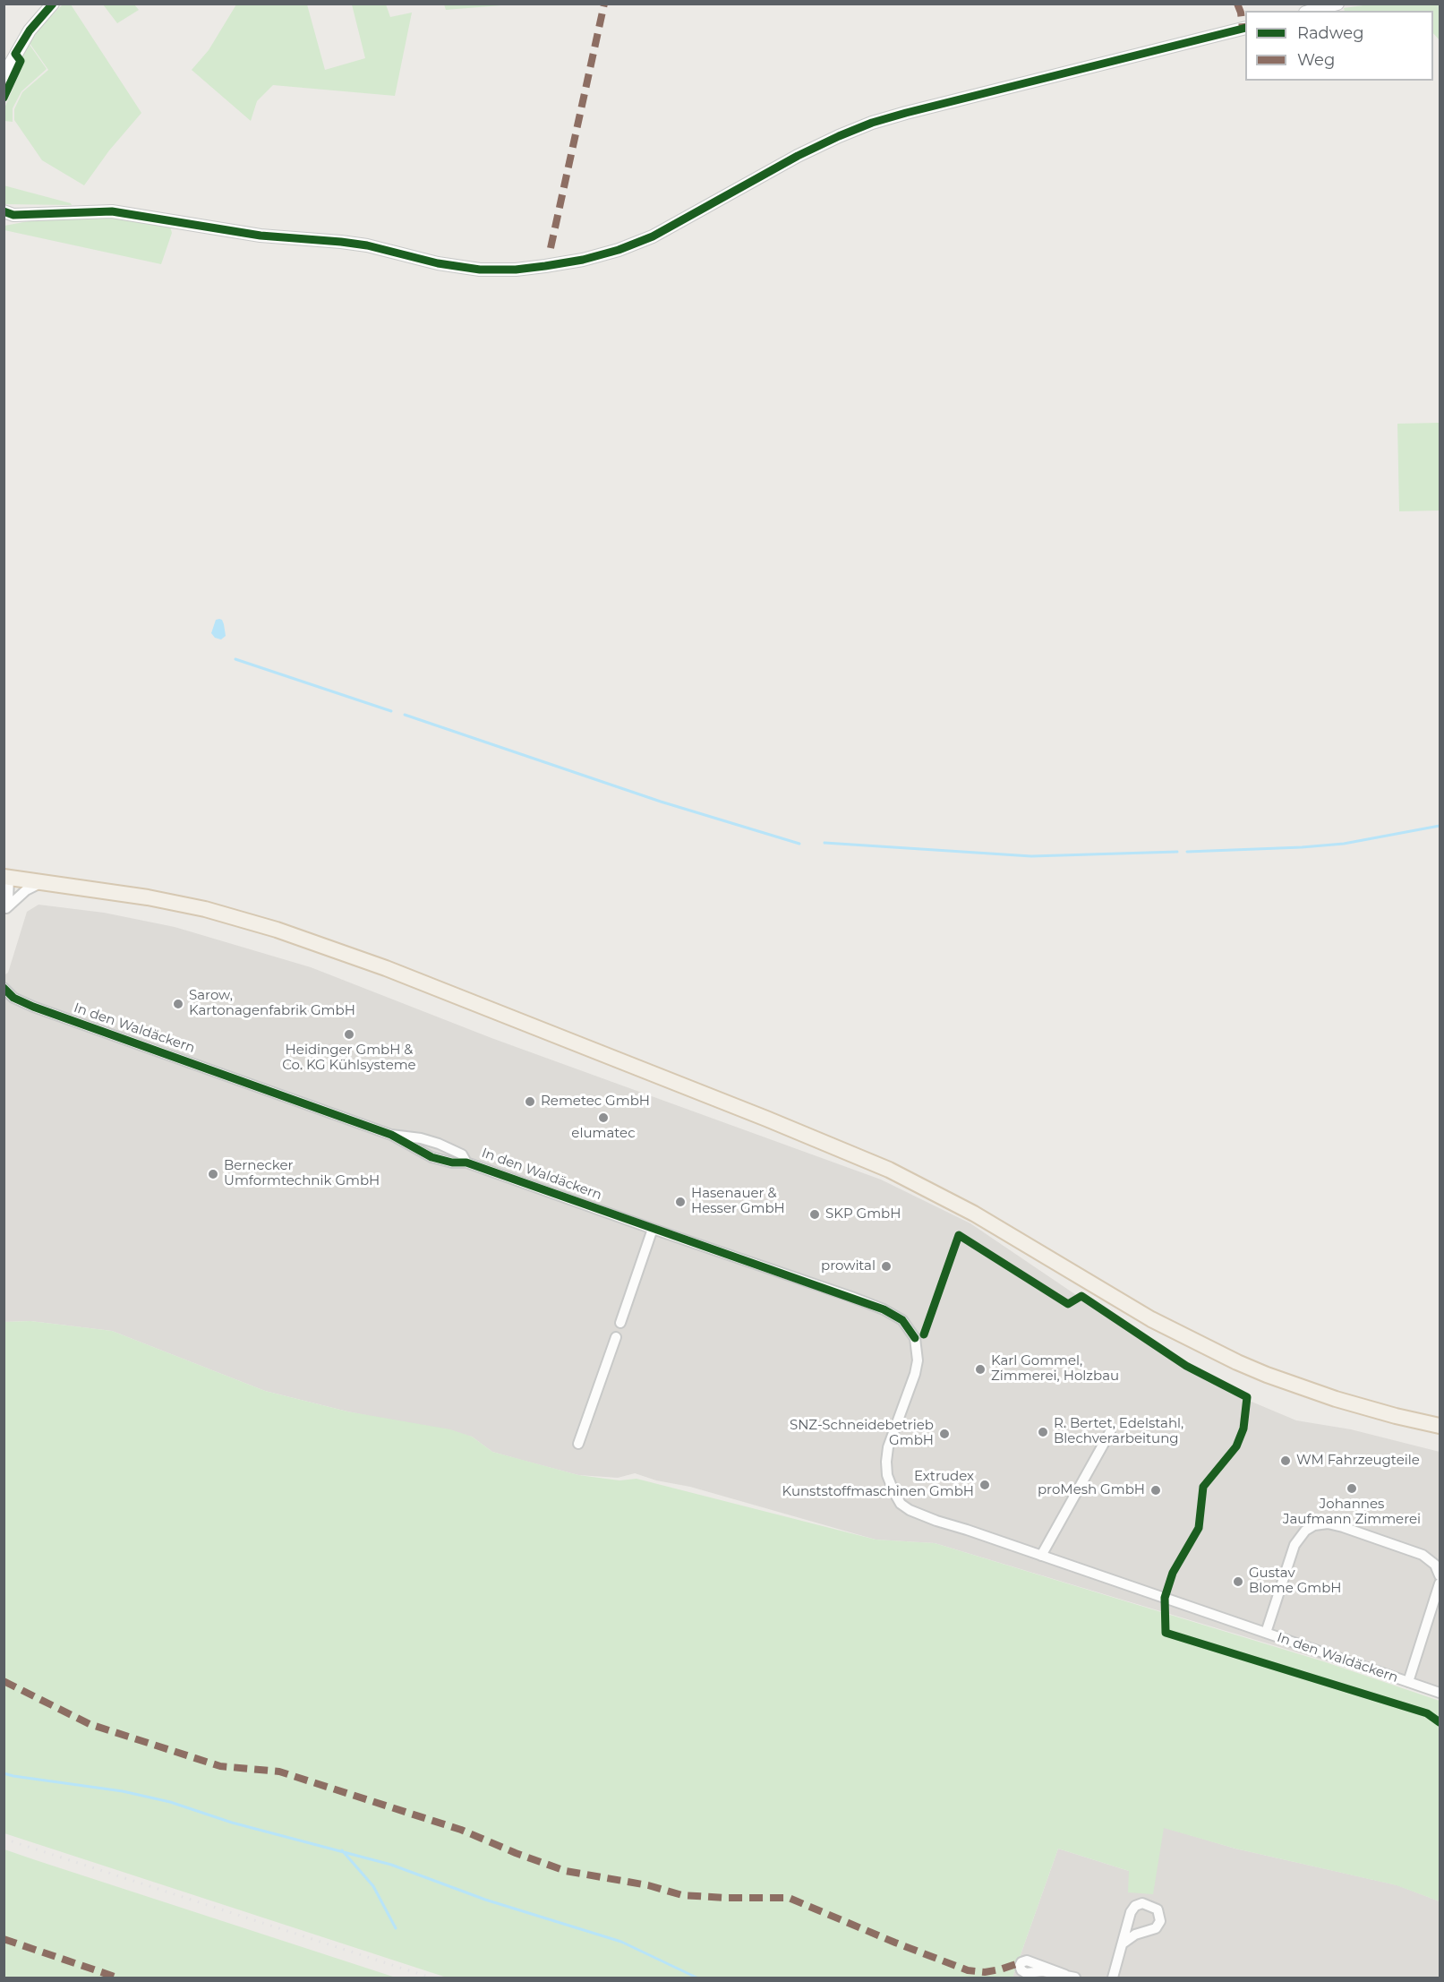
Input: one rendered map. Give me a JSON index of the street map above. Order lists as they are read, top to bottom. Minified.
{"streets":{"street":["In den Waldäckern"]},"places":["Sarow, Kartonagenfabrik GmbH","Heidinger GmbH & Co. KG Kühlsysteme","Remetec GmbH","elumatec","Bernecker Umformtechnik GmbH","Hasenauer & Hesser GmbH","SKP GmbH","prowital","Karl Gommel, Zimmerei, Holzbau","R. Bertet, Edelstahl, Blechverarbeitung","SNZ-Schneidebetrieb GmbH","WM Fahrzeugteile","Extrudex Kunststoffmaschinen GmbH","Johannes Jaufmann Zimmerei","proMesh GmbH","Gustav Blome GmbH"],"legend":["Radweg","Weg"]}
